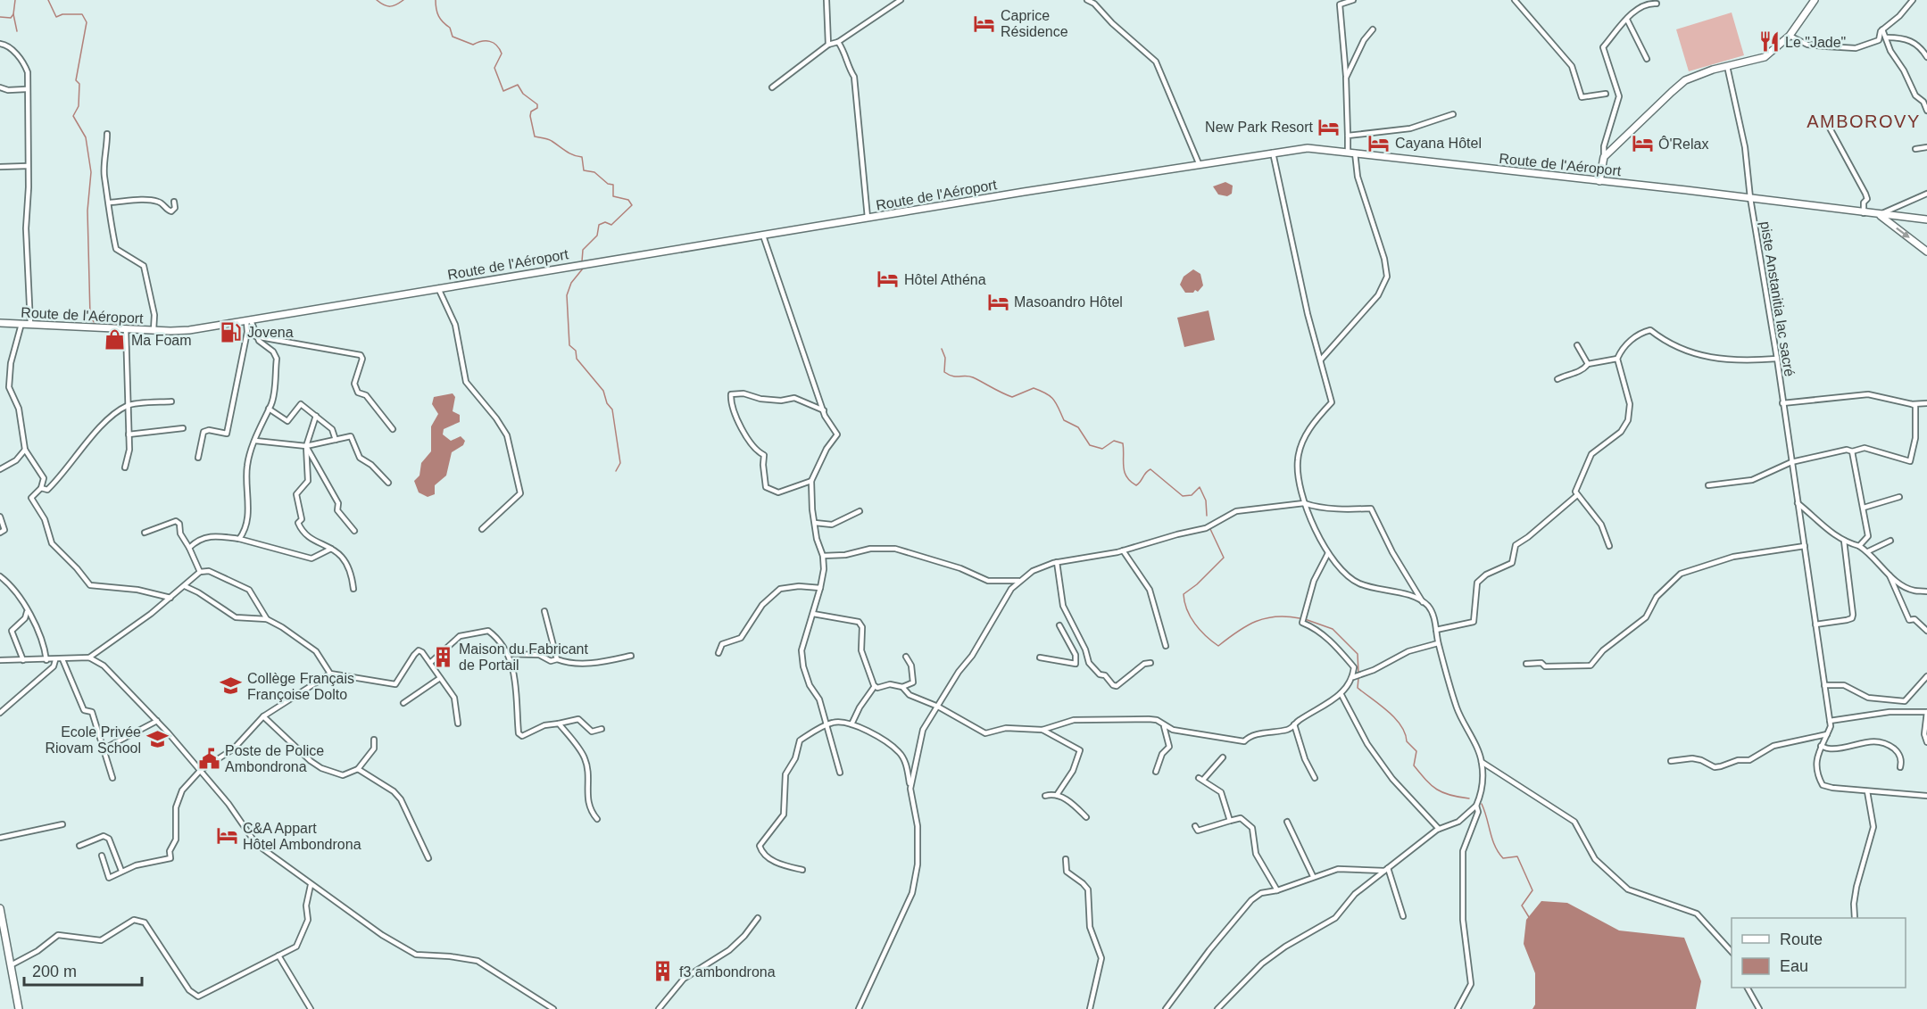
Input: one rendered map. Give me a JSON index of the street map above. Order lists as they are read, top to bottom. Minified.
{"streets":{"main road":["Route de l'Aéroport"],"street":["piste Anstanitia lac sacré"]},"crossings":[["Route de l'Aéroport","piste Anstanitia lac sacré"]],"districts":["AMBOROVY"],"places":{"hotel":["Caprice Résidence","New Park Resort","Cayana Hôtel","Ô'Relax","Hôtel Athéna","Masoandro Hôtel","C&A Appart Hôtel Ambondrona"],"restaurant":["Le \"Jade\""],"fuel station":["Jovena"],"shop":["Ma Foam"],"building":["Maison du Fabricant de Portail","f3 ambondrona"],"school or university":["Collège Français Françoise Dolto","Ecole Privée Riovam School"],"public building":["Poste de Police Ambondrona"]},"legend":["Route","Eau"],"scale_bar":"200 m"}
